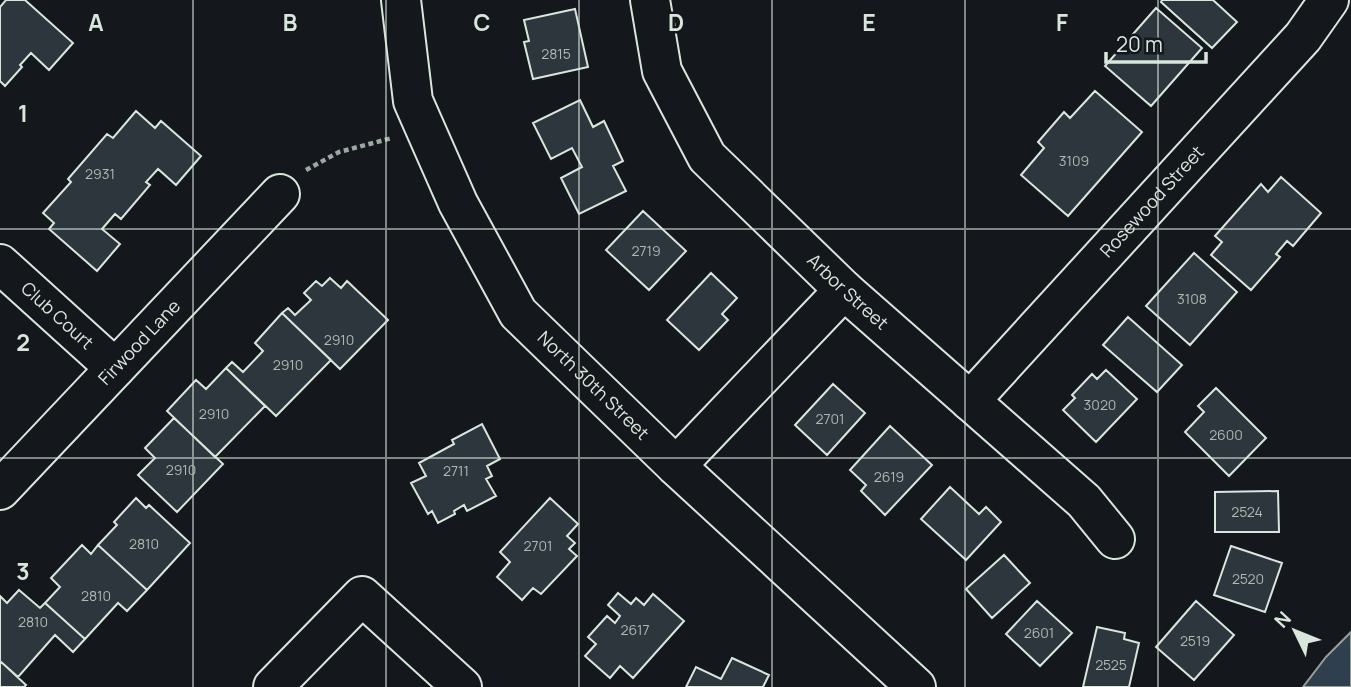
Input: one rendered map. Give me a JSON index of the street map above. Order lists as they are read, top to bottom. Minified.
{"streets":{"street":["Rosewood Street","Arbor Street","Club Court","Firwood Lane","North 30th Street"]},"crossings":[["Rosewood Street","Arbor Street"],["Club Court","Firwood Lane"]],"house_numbers":["2815","3109","2931","2719","3108","2910","2910","3020","2910","2701","2600","2910","2711","2619","2524","2810","2701","2520","2810","2810","2617","2601","2519","2525"],"scale_bar":"20 m","north":"top left","grid":{"columns":["A","B","C","D","E","F"],"rows":["1","2","3"]}}
